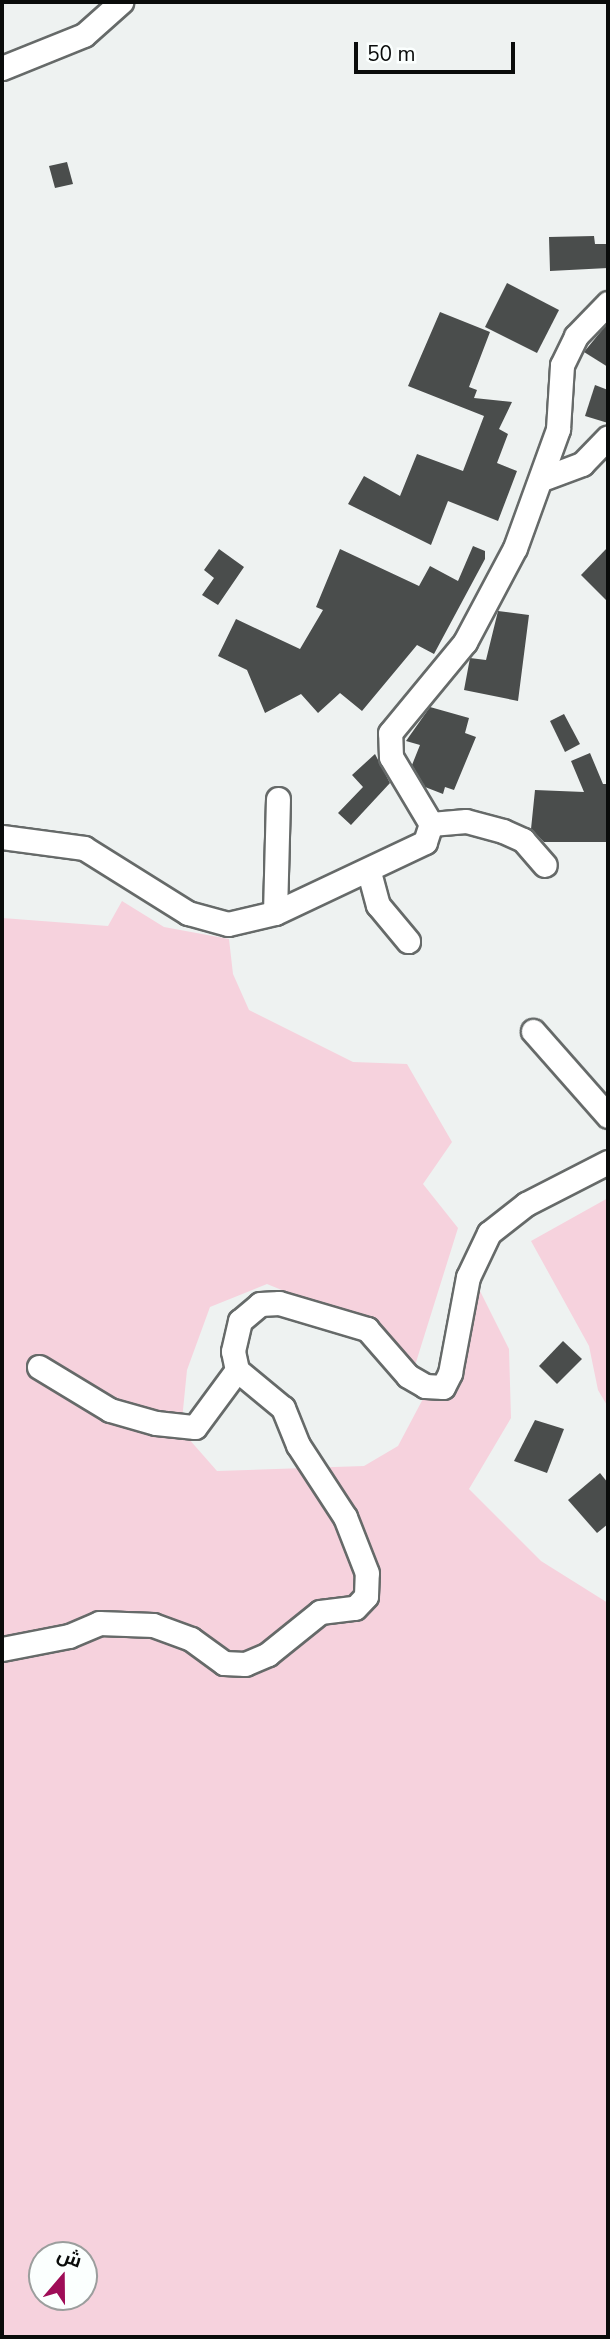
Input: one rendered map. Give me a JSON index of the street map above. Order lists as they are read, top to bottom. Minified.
{"scale_bar":"50 m","north":"top"}
